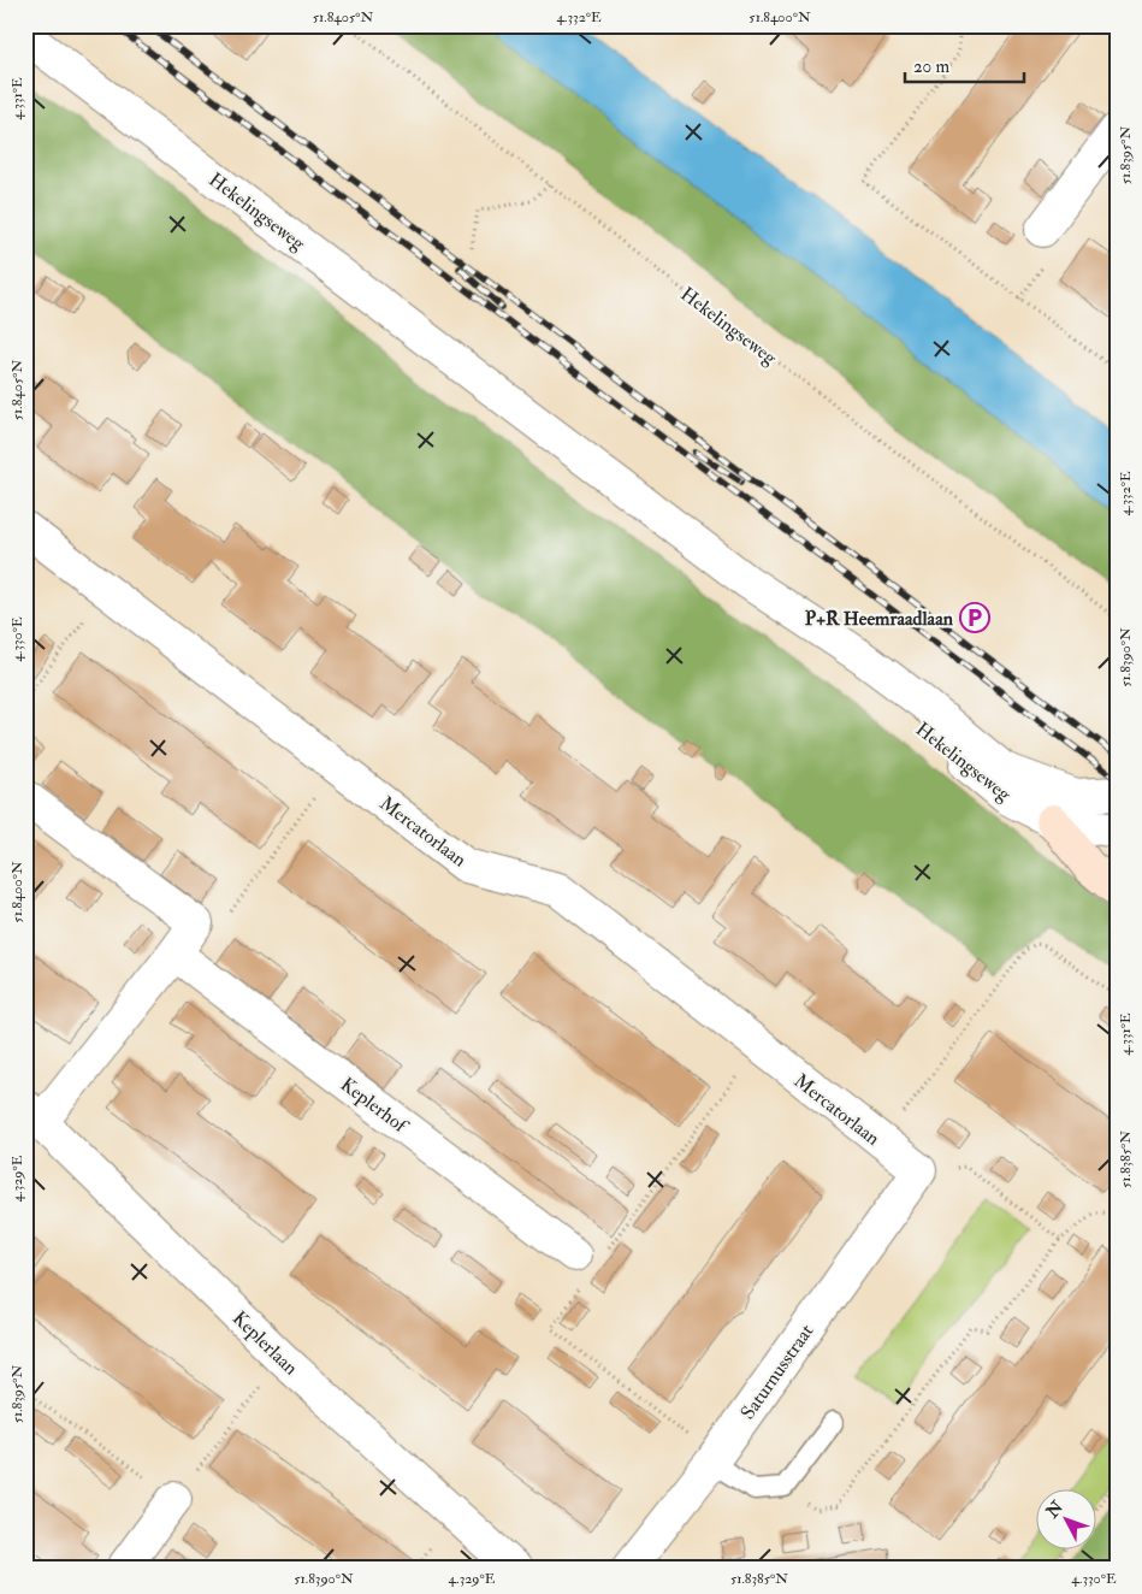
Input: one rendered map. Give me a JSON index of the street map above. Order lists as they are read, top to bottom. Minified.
{"streets":{"street":["Hekelingseweg","Mercatorlaan","Keplerhof","Keplerlaan","Saturnusstraat"]},"crossings":[["Mercatorlaan","Saturnusstraat"]],"places":{"parking":["P+R Heemraadlaan"]},"scale_bar":"20 m","north":"top left","coordinates":["51.8405°N","4.332°E","51.8400°N","4.331°E","51.8395°N","4.330°E","51.8390°N","51.8385°N","4.329°E"]}
